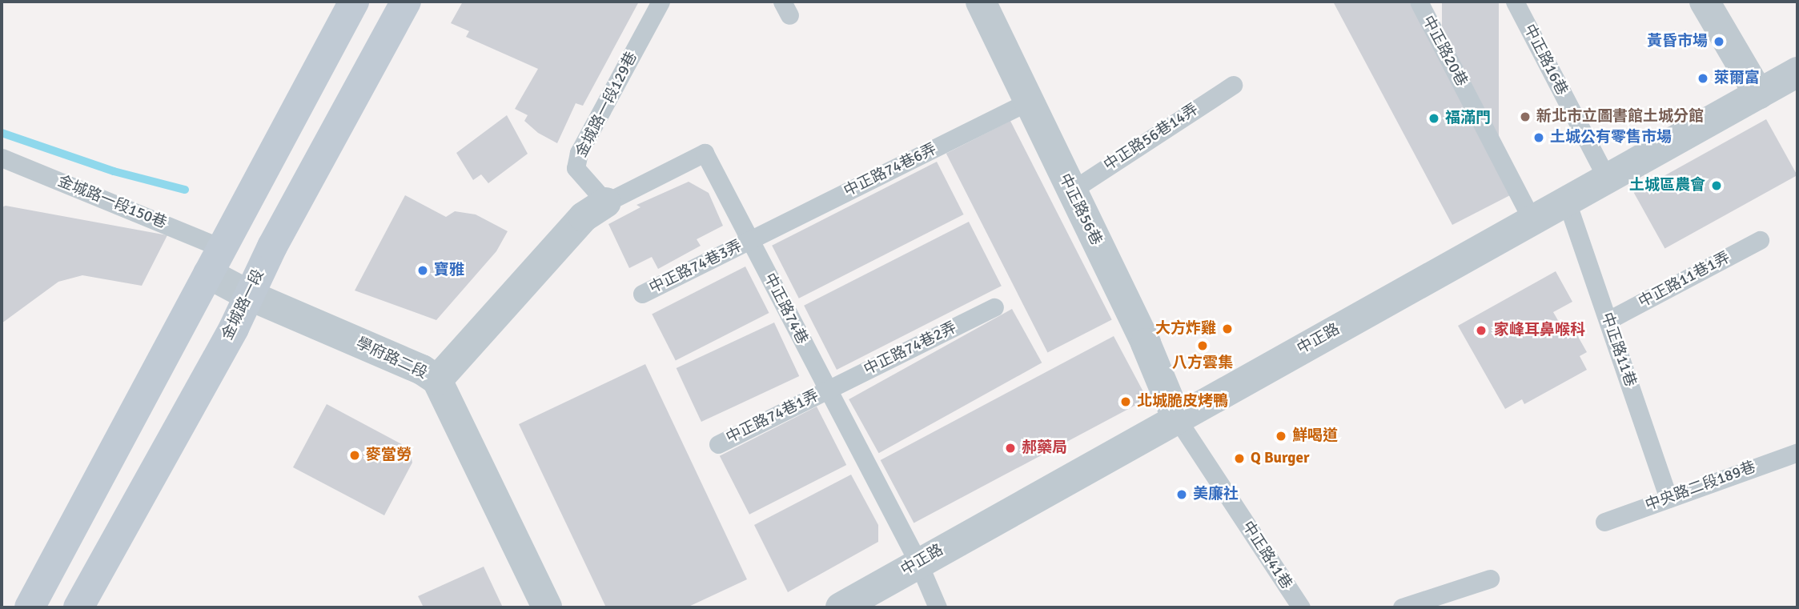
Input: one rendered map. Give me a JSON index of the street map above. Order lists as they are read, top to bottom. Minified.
{"streets":{"main road":["金城路一段"],"street":["中正路56巷","中正路","學府路二段"],"lane":["中正路20巷","中正路16巷","金城路一段129巷","中正路56巷14弄","中正路74巷6弄","金城路一段150巷","中正路74巷3弄","中正路11巷1弄","中正路74巷","中正路74巷2弄","中正路11巷","中正路74巷1弄","中央路二段189巷","中正路41巷"]},"crossings":[["中正路20巷","中正路"],["中正路16巷","中正路"],["金城路一段129巷","中正路74巷"],["中正路56巷14弄","中正路56巷"],["中正路74巷6弄","中正路56巷"],["中正路74巷6弄","中正路74巷3弄"],["中正路74巷6弄","中正路74巷"],["金城路一段150巷","學府路二段"],["中正路56巷","中正路"],["中正路56巷","中正路41巷"],["中正路74巷3弄","中正路74巷"],["中正路11巷1弄","中正路11巷"],["金城路一段","學府路二段"],["中正路74巷","中正路"],["中正路74巷","中正路74巷2弄"],["中正路74巷","中正路74巷1弄"],["中正路","中正路11巷"],["中正路","中正路41巷"],["中正路74巷2弄","中正路74巷1弄"],["中正路11巷","中央路二段189巷"]],"places":["黃昏市場","萊爾富","新北市立圖書館土城分館","福滿門","土城公有零售市場","土城區農會","寶雅","大方炸雞","家峰耳鼻喉科","八方雲集","北城脆皮烤鴨","鮮喝道","郝藥局","麥當勞","Q Burger","美廉社"]}
